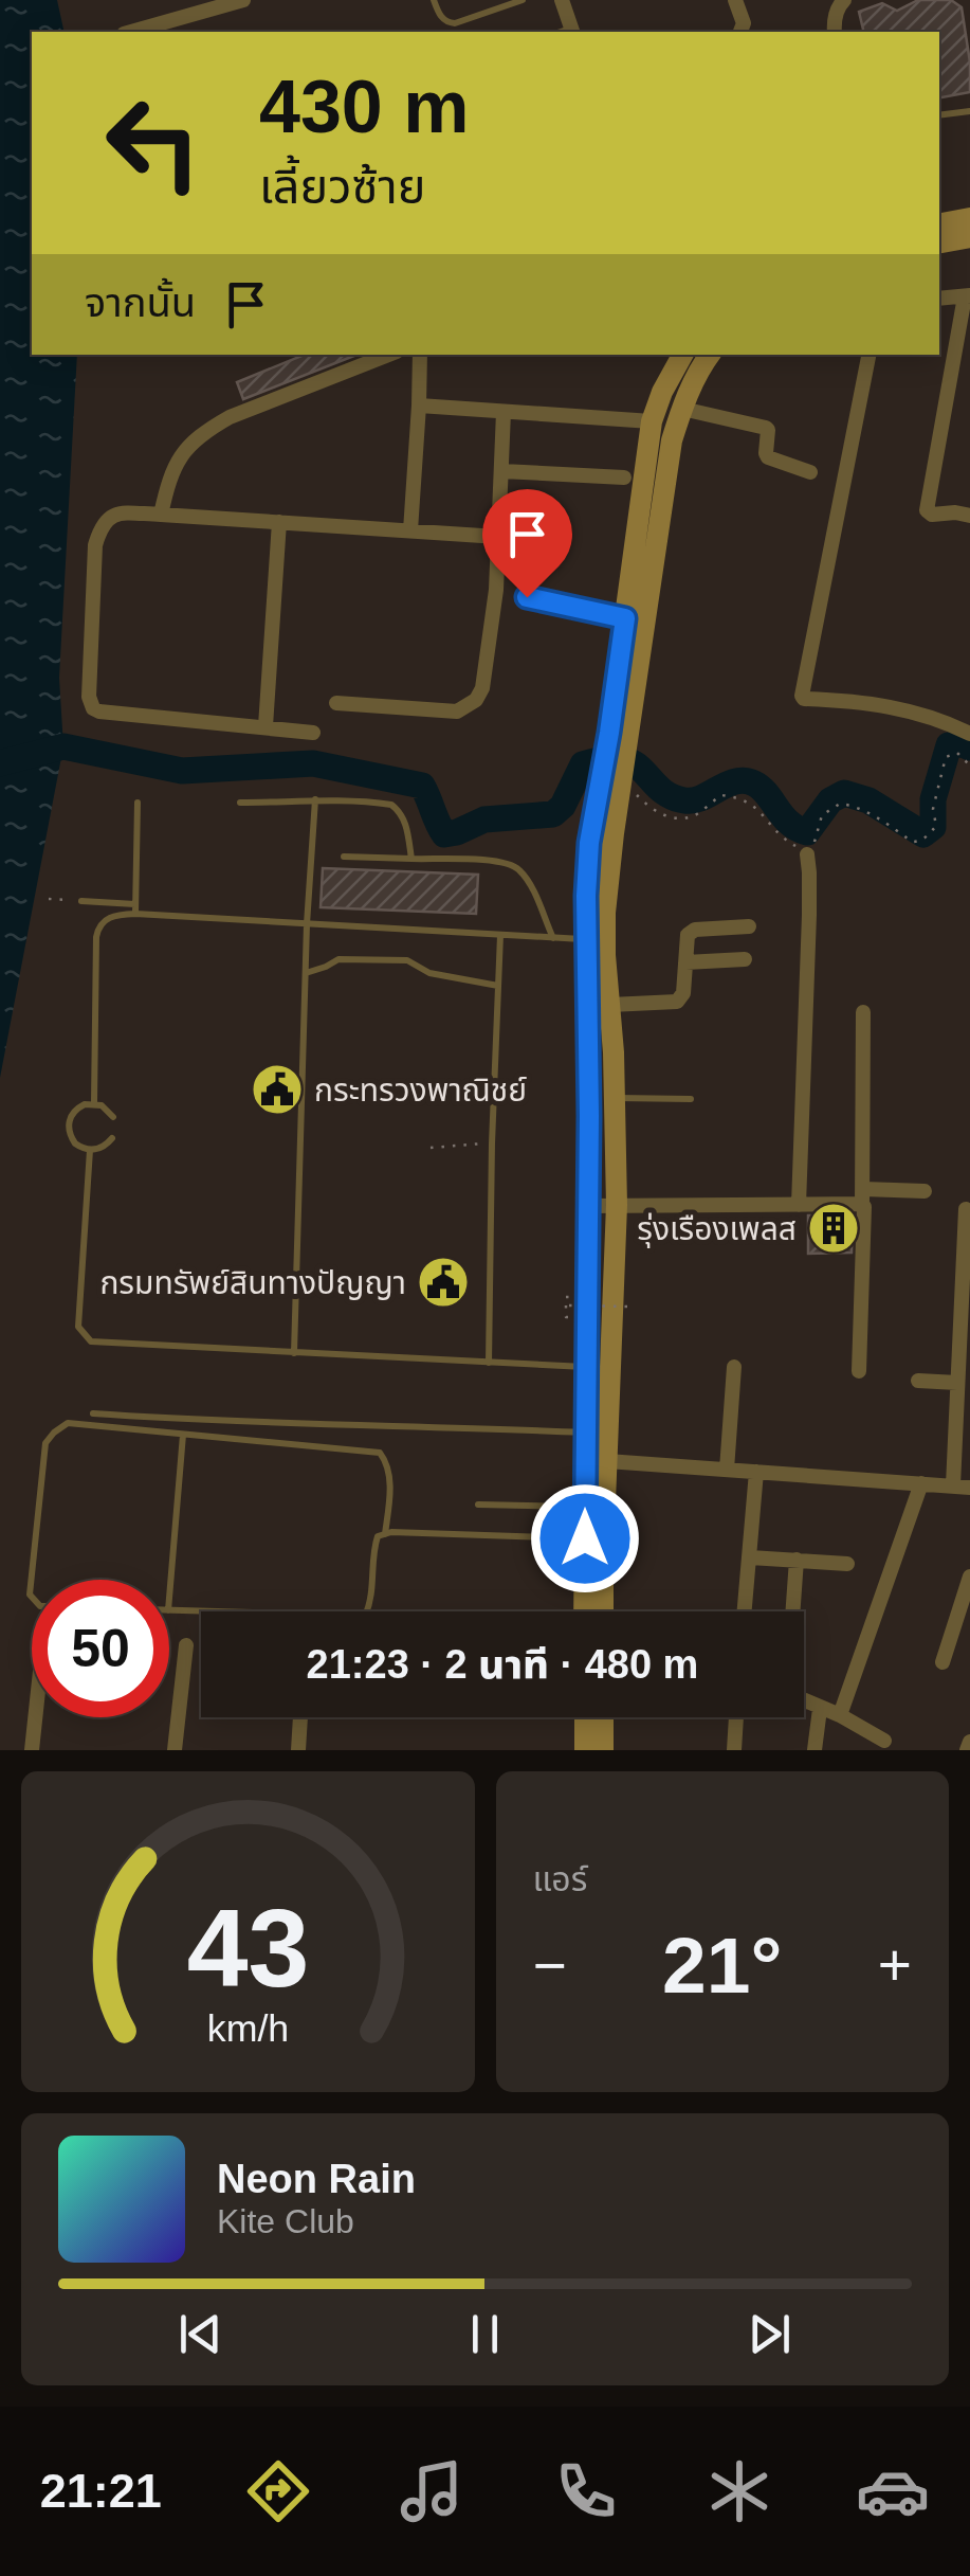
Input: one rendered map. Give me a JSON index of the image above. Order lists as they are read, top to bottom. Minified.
{"places":{"public building":["กระทรวงพาณิชย์","กรมทรัพย์สินทางปัญญา"],"building":["รุ่งเรืองเพลส"]},"page":{"turn":["430 m","เลี้ยวซ้าย"],"then":"จากนั้น","limit":"50","trip":"21:23 · 2 นาที · 480 m","tile":"แอร์","heat":["−","21°","+"],"song":["Neon Rain","Kite Club"],"tabs":"21:21","gauge":["43","km/h"]}}
